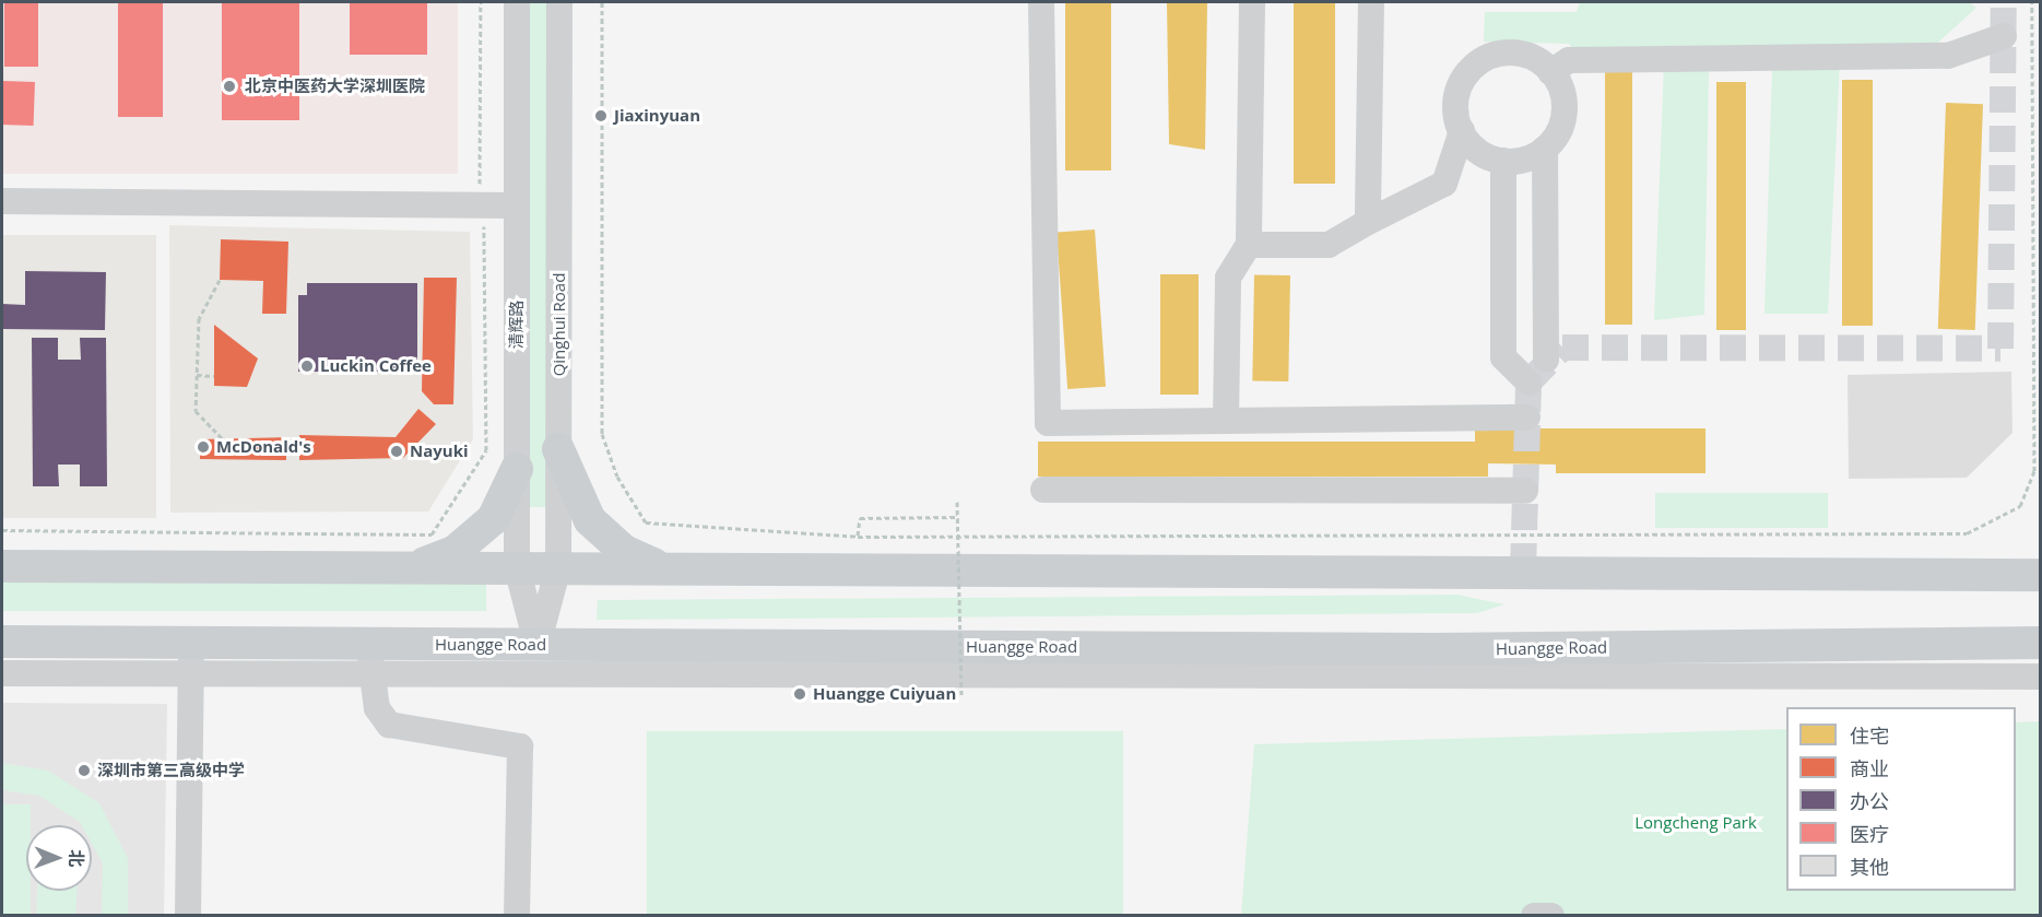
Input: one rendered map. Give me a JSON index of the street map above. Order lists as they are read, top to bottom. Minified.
{"streets":{"main road":["Huangge Road"],"street":["清辉路","Qinghui Road"]},"crossings":[["清辉路","Qinghui Road"],["清辉路","Huangge Road"],["Qinghui Road","Huangge Road"]],"parks":["Longcheng Park"],"places":["北京中医药大学深圳医院","Jiaxinyuan","Luckin Coffee","McDonald's","Nayuki","Huangge Cuiyuan","深圳市第三高级中学"],"legend":["住宅","商业","办公","医疗","其他"],"north":"right"}
